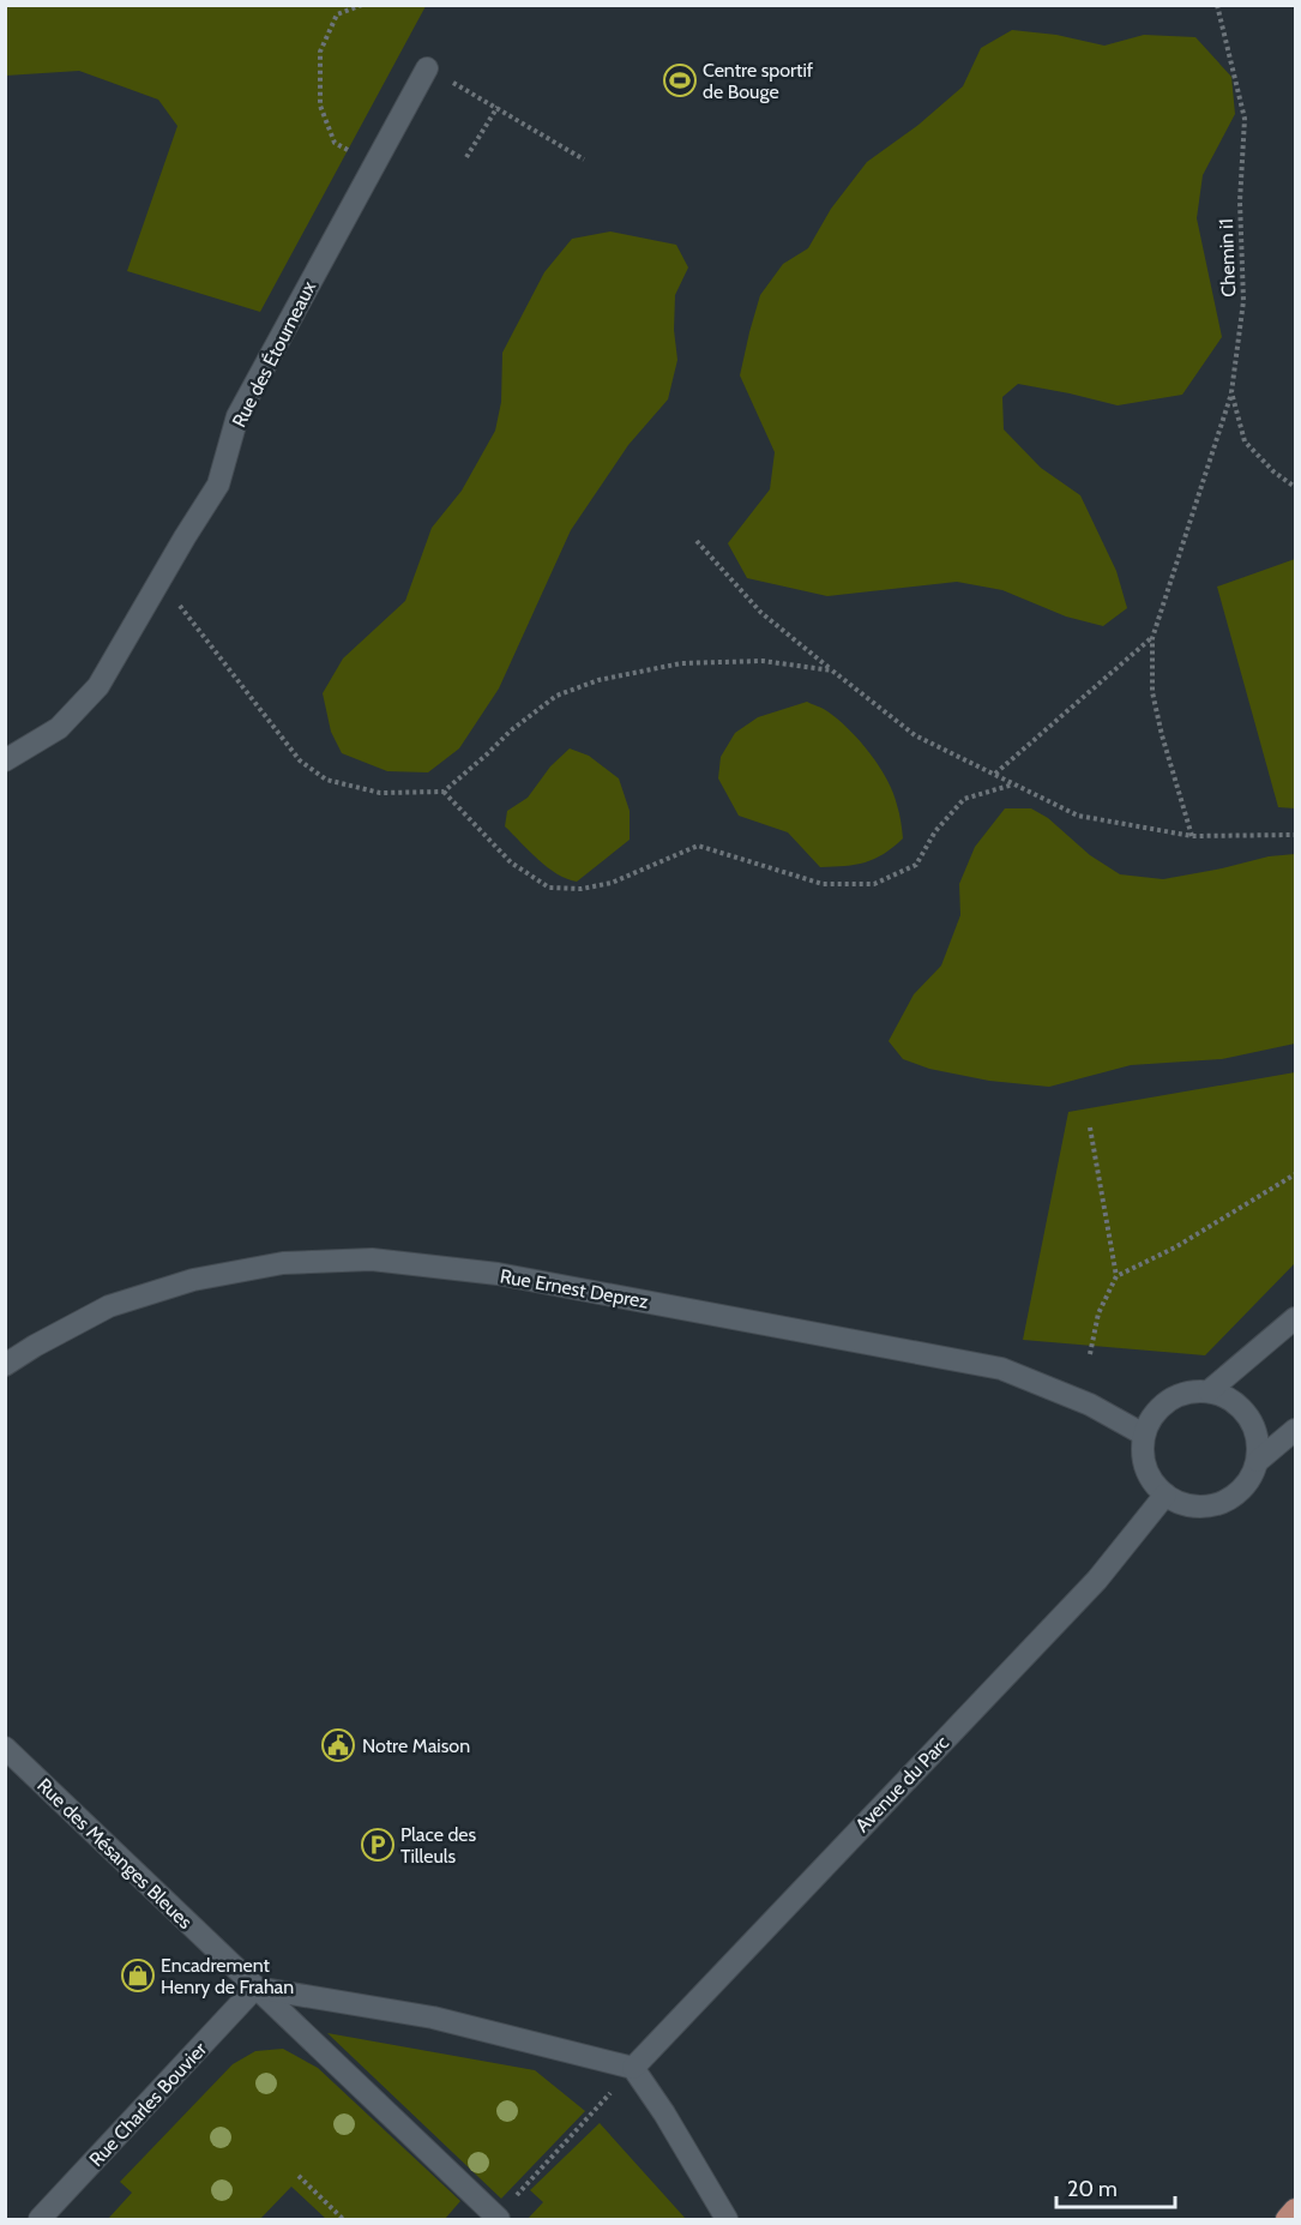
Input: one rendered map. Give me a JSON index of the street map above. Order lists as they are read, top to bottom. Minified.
{"streets":{"street":["Rue des Étourneaux","Rue Ernest Deprez","Avenue du Parc","Rue des Mésanges Bleues","Rue Charles Bouvier"],"path":["Chemin i1"]},"crossings":[["Rue Ernest Deprez","Avenue du Parc"],["Rue des Mésanges Bleues","Rue Charles Bouvier"]],"places":{"sports":["Centre sportif de Bouge"],"public building":["Notre Maison"],"parking":["Place des Tilleuls"],"shop":["Encadrement Henry de Frahan"]},"scale_bar":"20 m"}
